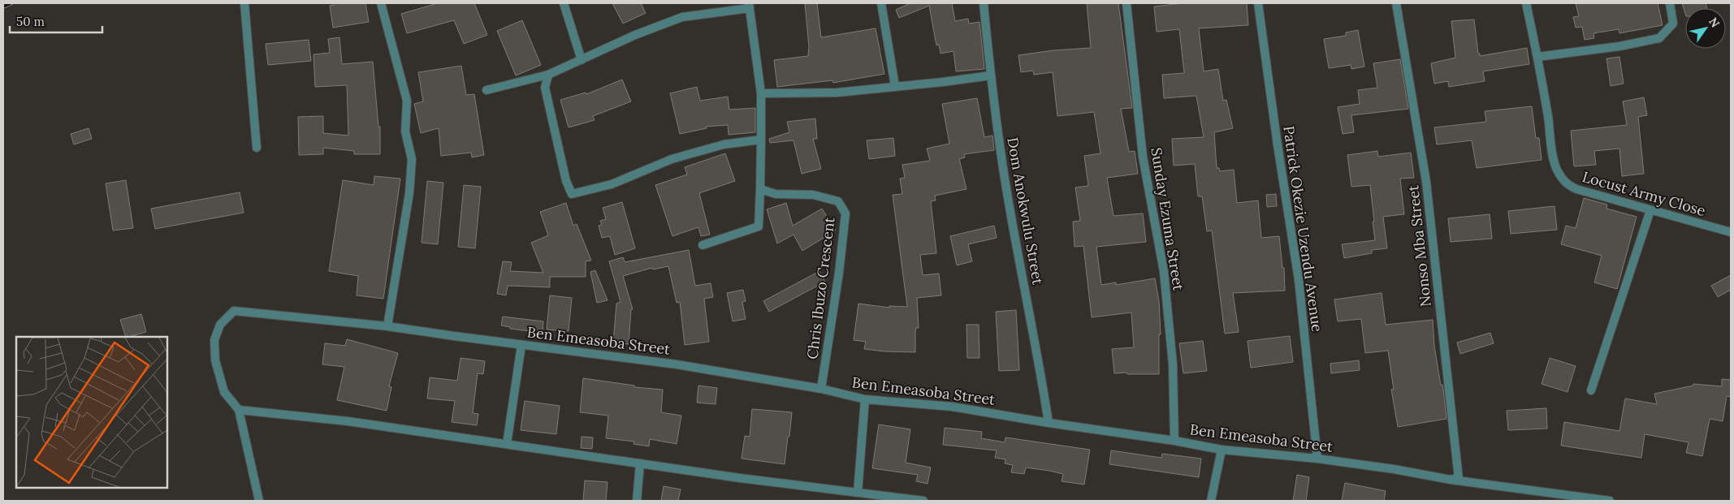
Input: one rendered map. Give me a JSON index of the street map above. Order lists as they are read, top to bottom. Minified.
{"streets":{"street":["Locust Army Close","Dom Anokwulu Street","Sunday Ezuma Street","Patrick Okezie Uzendu Avenue","Nonso Mba Street","Chris Ibuzo Crescent","Ben Emeasoba Street"]},"crossings":[["Dom Anokwulu Street","Ben Emeasoba Street"],["Sunday Ezuma Street","Ben Emeasoba Street"],["Patrick Okezie Uzendu Avenue","Ben Emeasoba Street"],["Nonso Mba Street","Ben Emeasoba Street"],["Chris Ibuzo Crescent","Ben Emeasoba Street"]],"scale_bar":"50 m","north":"top right"}
